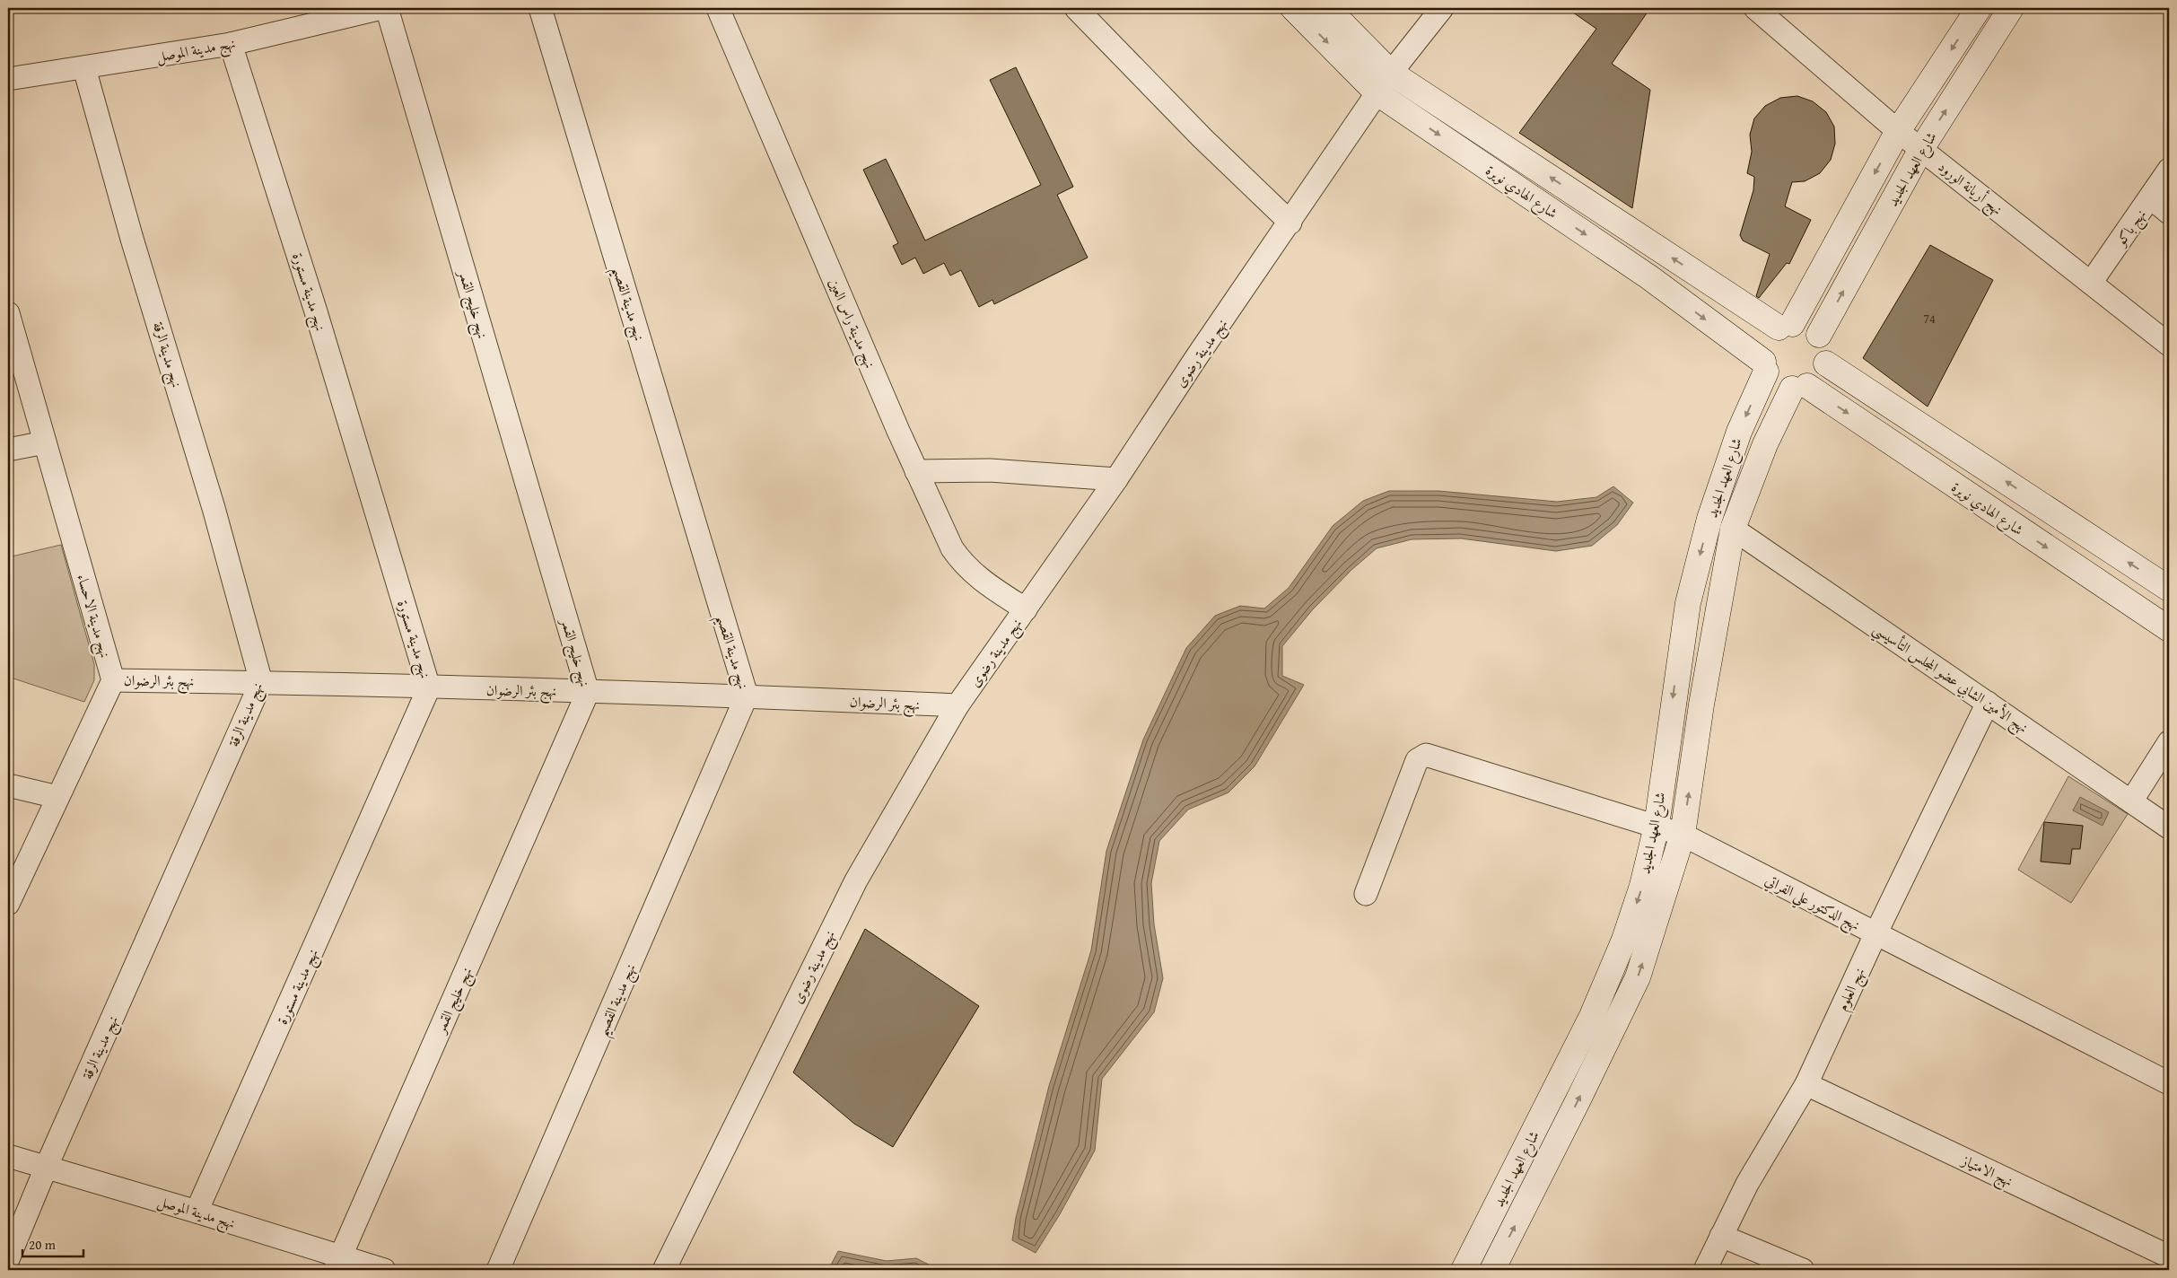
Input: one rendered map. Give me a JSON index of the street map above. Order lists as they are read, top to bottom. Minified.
{"streets":{"main road":["شارع العهد الجديد","شارع الهادي نويرة"],"street":["نهج مدينة الموصل","نهج أريانة الورود","نهج باكو","نهج مدينة مستورة","نهج مدينة القصيم","نهج خليج القمر","نهج مدينة راس العين","نهج مدينة رضوى","نهج مدينة الرقة","نهج مدينة الاحساء","نهج الأمين الشابي عضو المجلس التأسيسي","نهج بئر الرضوان","نهج الدكتور علي الفراتي","نهج العلوم","نهج الامتياز"]},"crossings":[["نهج مدينة الموصل","نهج مدينة مستورة"],["نهج مدينة الموصل","نهج خليج القمر"],["نهج مدينة الموصل","نهج مدينة الرقة"],["شارع العهد الجديد","نهج أريانة الورود"],["شارع العهد الجديد","شارع الهادي نويرة"],["شارع العهد الجديد","نهج الأمين الشابي عضو المجلس التأسيسي"],["شارع العهد الجديد","نهج الدكتور علي الفراتي"],["نهج أريانة الورود","نهج باكو"],["شارع الهادي نويرة","نهج مدينة رضوى"],["نهج مدينة مستورة","نهج بئر الرضوان"],["نهج مدينة القصيم","نهج بئر الرضوان"],["نهج خليج القمر","نهج بئر الرضوان"],["نهج مدينة راس العين","نهج مدينة رضوى"],["نهج مدينة رضوى","نهج بئر الرضوان"],["نهج مدينة الرقة","نهج بئر الرضوان"],["نهج مدينة الاحساء","نهج بئر الرضوان"],["نهج الأمين الشابي عضو المجلس التأسيسي","نهج العلوم"],["نهج الدكتور علي الفراتي","نهج العلوم"],["نهج العلوم","نهج الامتياز"]],"house_numbers":["74"],"scale_bar":"20 m"}
